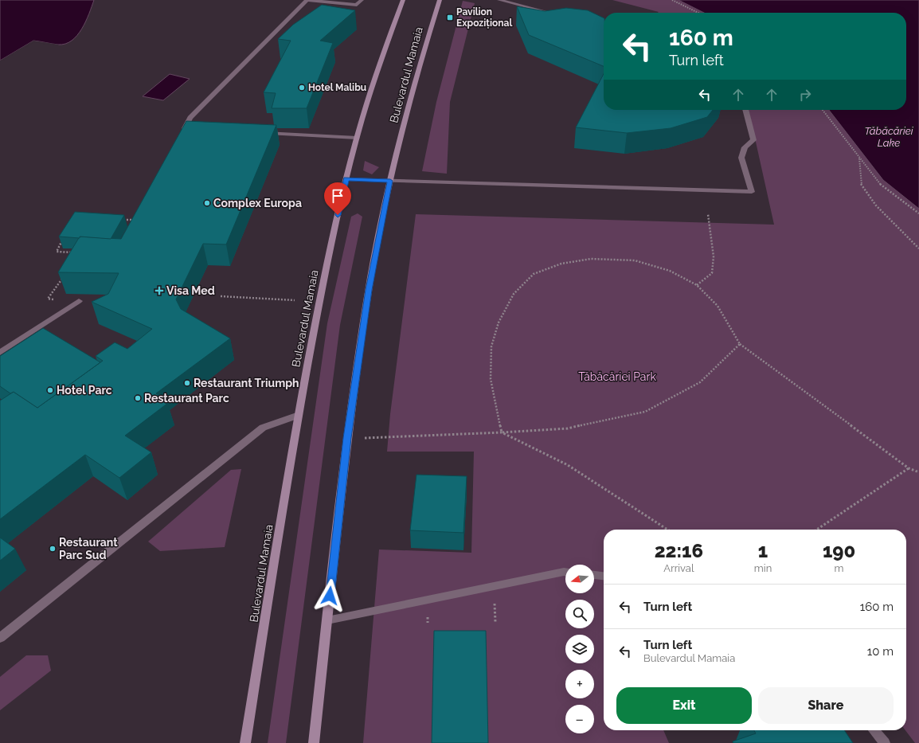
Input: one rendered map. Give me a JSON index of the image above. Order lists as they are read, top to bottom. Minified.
{"streets":{"main road":["Bulevardul Mamaia"]},"water":["Tăbăcăriei Lake"],"parks":["Tăbăcăriei Park"],"places":{"transit":["Pavilion Expozițional"],"other":["Hotel Malibu","Complex Europa","Restaurant Triumph","Hotel Parc","Restaurant Parc","Restaurant Parc Sud"],"health":["Visa Med"]},"north":"left","page":{"turn":["160 m","Turn left"],"eta":["22:16","Arrival","1","min","190","m"],"map_buttons":["+","−"],"list":[{"name":"Turn left","value":"160 m"},{"name":"Turn left","note":"Bulevardul Mamaia","value":"10 m"}],"buttons":["Exit","Share"]}}
